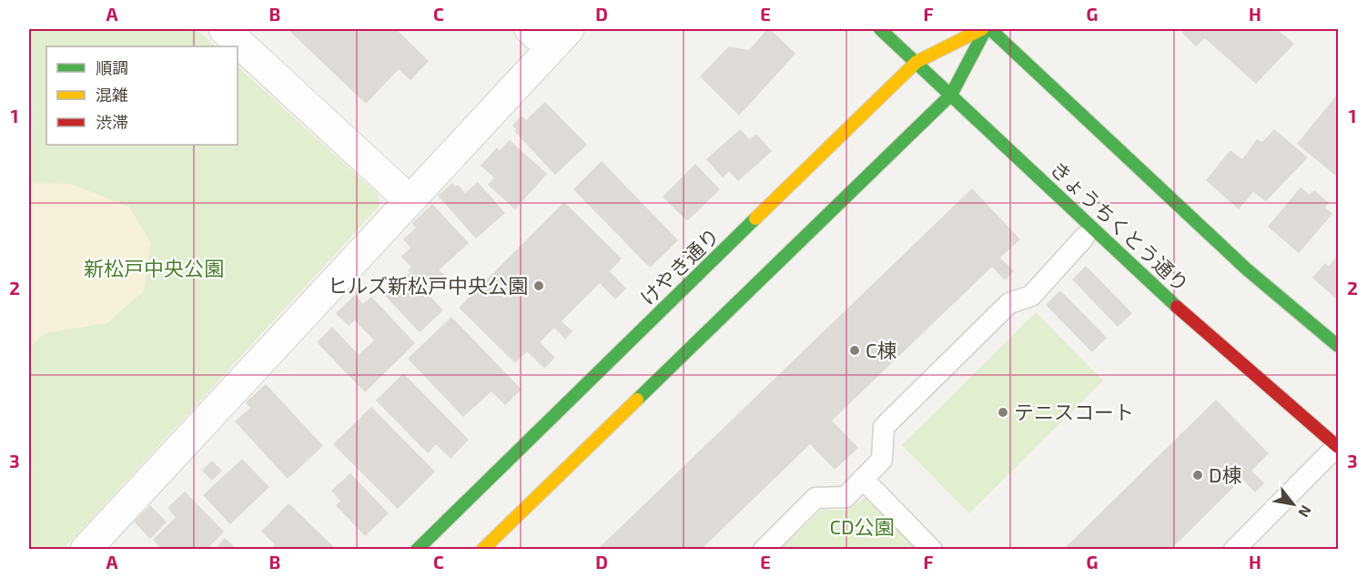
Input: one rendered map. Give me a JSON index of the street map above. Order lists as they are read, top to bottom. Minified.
{"streets":{"street":["きょうちくとう通り","けやき通り"]},"crossings":[["きょうちくとう通り","けやき通り"]],"parks":["新松戸中央公園","CD公園"],"places":["ヒルズ新松戸中央公園","C棟","テニスコート","D棟"],"legend":["順調","混雑","渋滞"],"north":"bottom right","grid":{"columns":["A","B","C","D","E","F","G","H"],"rows":["1","2","3"]}}
